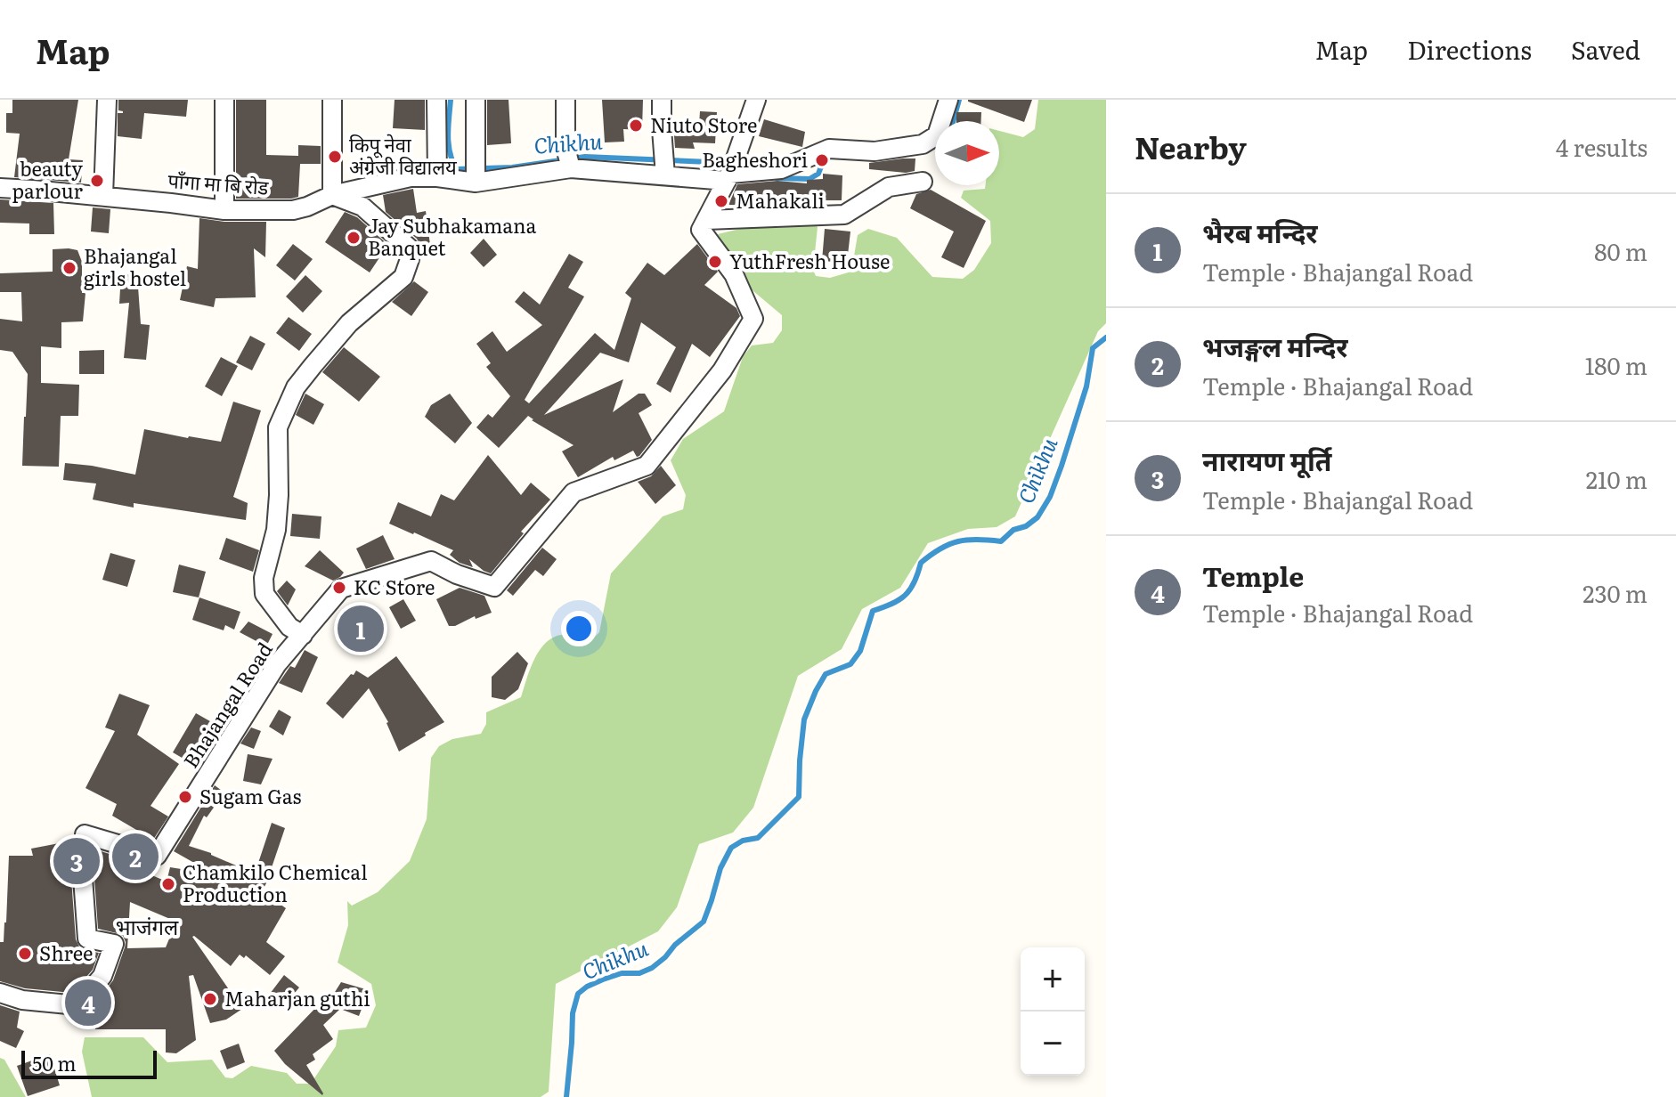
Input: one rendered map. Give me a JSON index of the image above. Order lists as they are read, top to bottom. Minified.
{"streets":{"street":["पाँगा मा बि रोड","Bhajangal Road"]},"districts":["भाजंगल"],"water":["Chikhu"],"places":["Niuto Store","किपू नेवा अंग्रेजी विद्यालय","Bagheshori","beauty parlour","Mahakali","Jay Subhakamana Banquet","YuthFresh House","Bhajangal girls hostel","KC Store","Sugam Gas","Chamkilo Chemical Production","Shree","Maharjan guthi"],"scale_bar":"50 m","north":"right","page":{"header":"Map","nav":["Map","Directions","Saved"],"heading":["Nearby","4 results"],"list":[{"mark":"1","name":"भैरब मन्दिर","note":"Temple · Bhajangal Road","value":"80 m"},{"mark":"2","name":"भजङ्गल मन्दिर","note":"Temple · Bhajangal Road","value":"180 m"},{"mark":"3","name":"नारायण मूर्ति","note":"Temple · Bhajangal Road","value":"210 m"},{"mark":"4","name":"Temple","note":"Temple · Bhajangal Road","value":"230 m"}],"pins":["1","2","3","4"],"map_buttons":["+","−"],"scale":"50 m"}}
